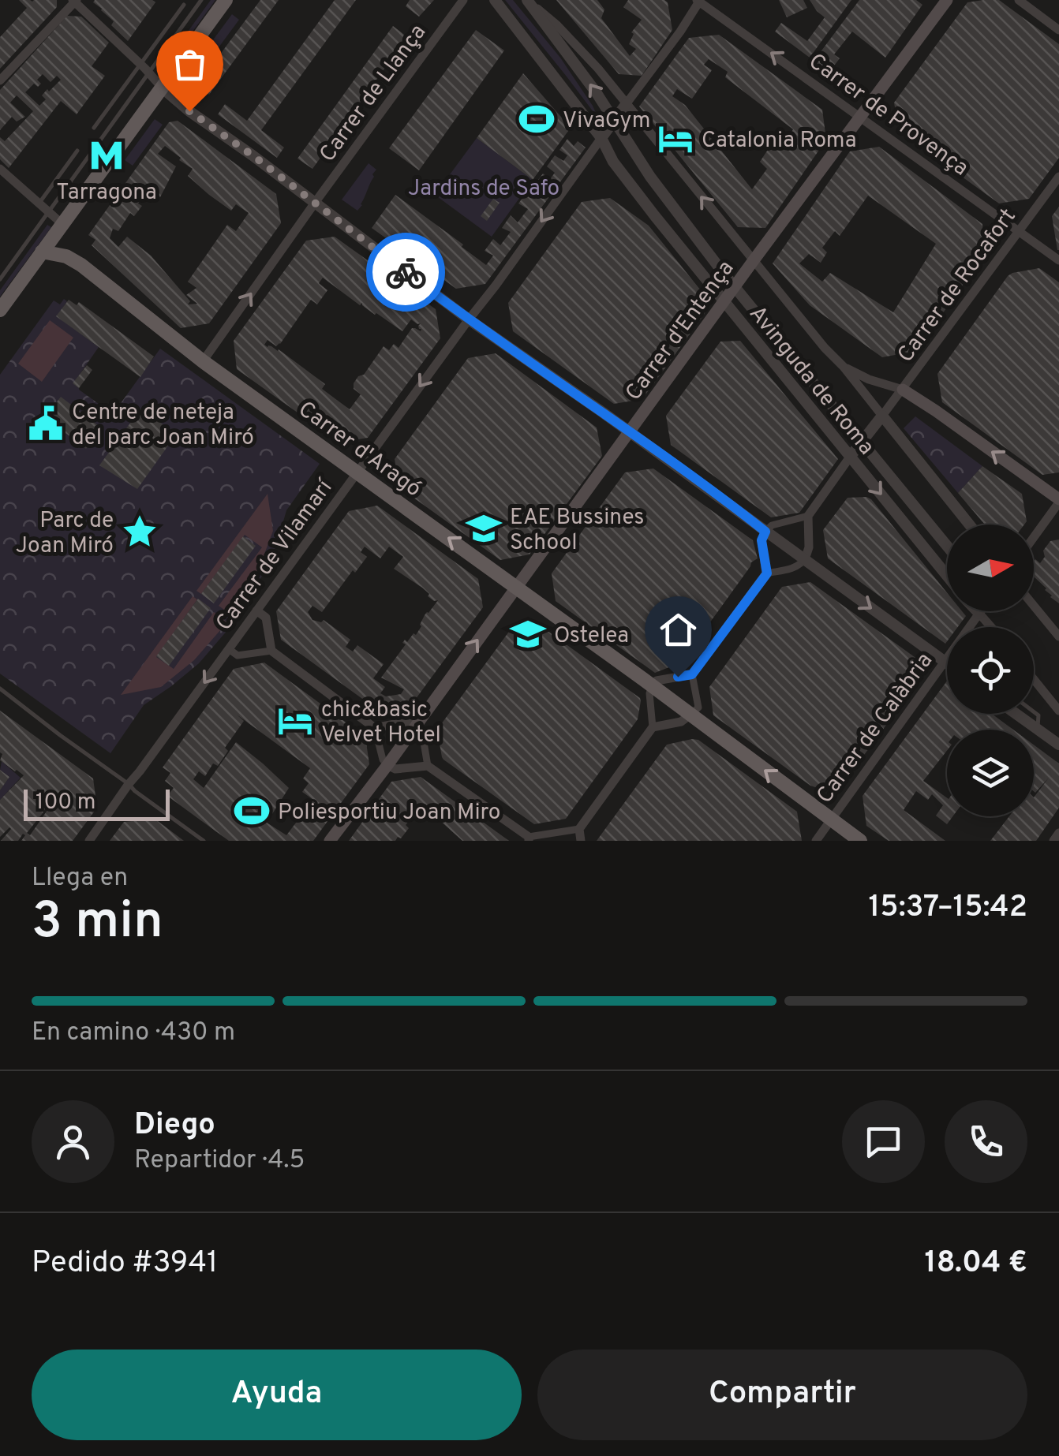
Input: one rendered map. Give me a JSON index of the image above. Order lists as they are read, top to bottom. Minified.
{"streets":{"main road":["Carrer d'Entença","Carrer d'Aragó"],"street":["Carrer de Llança","Carrer de Provença","Carrer de Rocafort","Avinguda de Roma","Carrer de Vilamarí","Carrer de Calàbria"]},"crossings":[["Carrer de Llança","Carrer d'Aragó"],["Carrer de Provença","Carrer de Rocafort"],["Carrer de Provença","Carrer d'Entença"],["Carrer de Rocafort","Avinguda de Roma"],["Carrer d'Entença","Avinguda de Roma"],["Carrer d'Entença","Carrer d'Aragó"],["Avinguda de Roma","Carrer de Vilamarí"],["Avinguda de Roma","Carrer de Calàbria"],["Carrer d'Aragó","Carrer de Vilamarí"],["Carrer d'Aragó","Carrer de Calàbria"]],"one_way":["Carrer de Llança","Carrer de Provença","Carrer d'Aragó","Carrer de Vilamarí"],"parks":["Jardins de Safo"],"places":{"sports":["VivaGym","Poliesportiu Joan Miro"],"hotel":["Catalonia Roma","chic&basic Velvet Hotel"],"metro station":["Tarragona"],"public building":["Centre de neteja del parc Joan Miró"],"school or university":["EAE Bussines School","Ostelea"],"place":["Parc de Joan Miró"]},"scale_bar":"100 m","north":"right","page":{"scale":"100 m","heading":["3 min","Llega en","15:37–15:42"],"panel":["Diego","Repartidor · 4.5","Pedido #3941","18.04 €"],"bar":"En camino · 430 m","buttons":["Ayuda","Compartir"]}}
